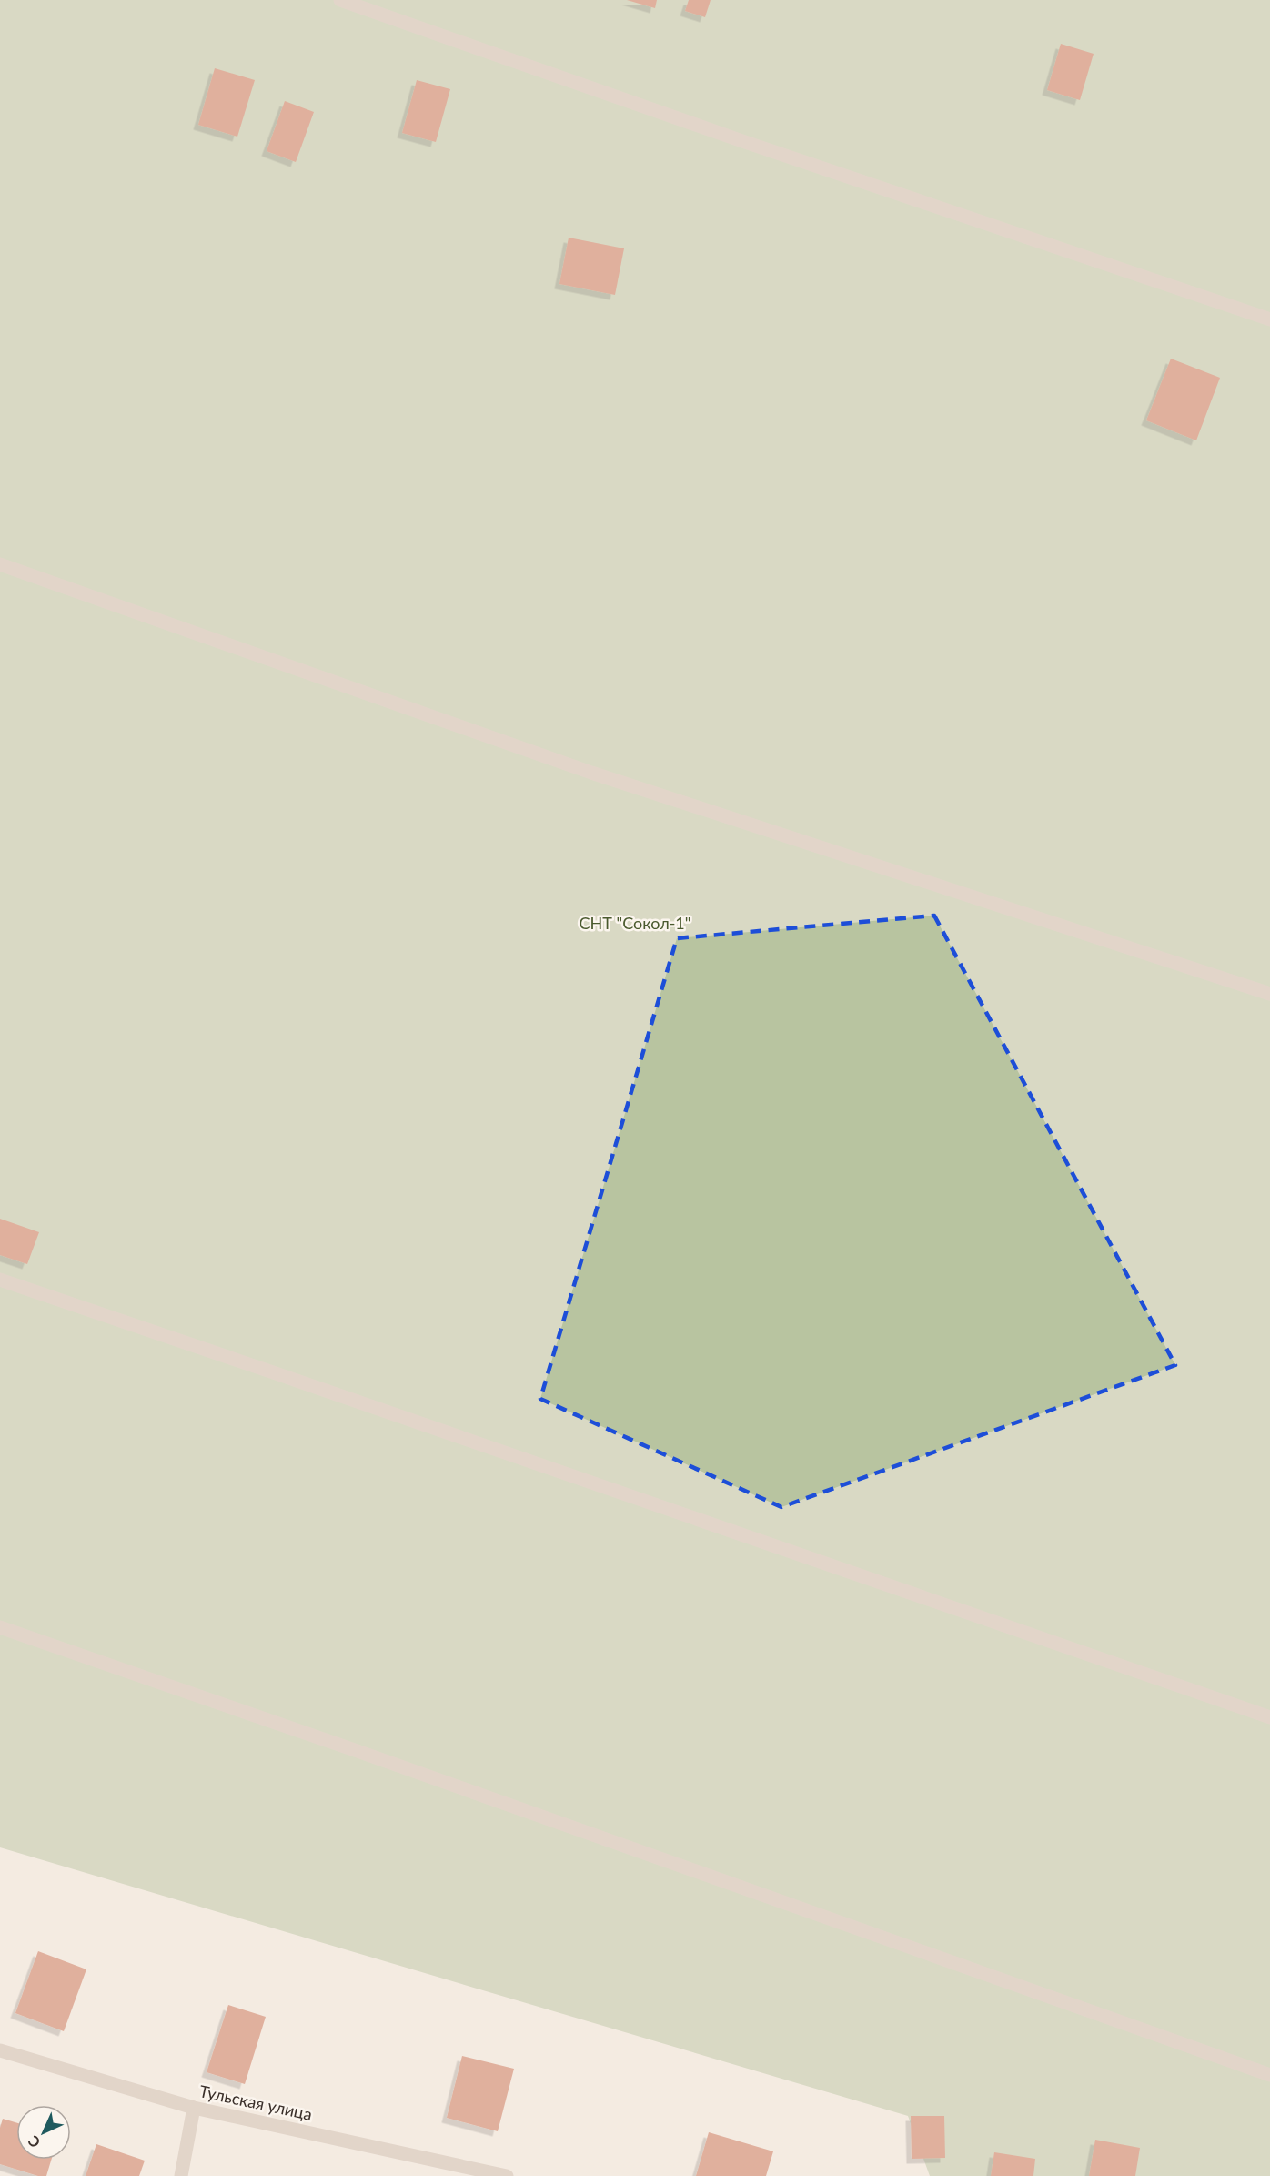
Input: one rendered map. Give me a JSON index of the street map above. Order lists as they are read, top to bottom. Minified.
{"streets":{"street":["Тульская улица"]},"parks":["СНТ \"Сокол-1\""],"north":"bottom left"}
